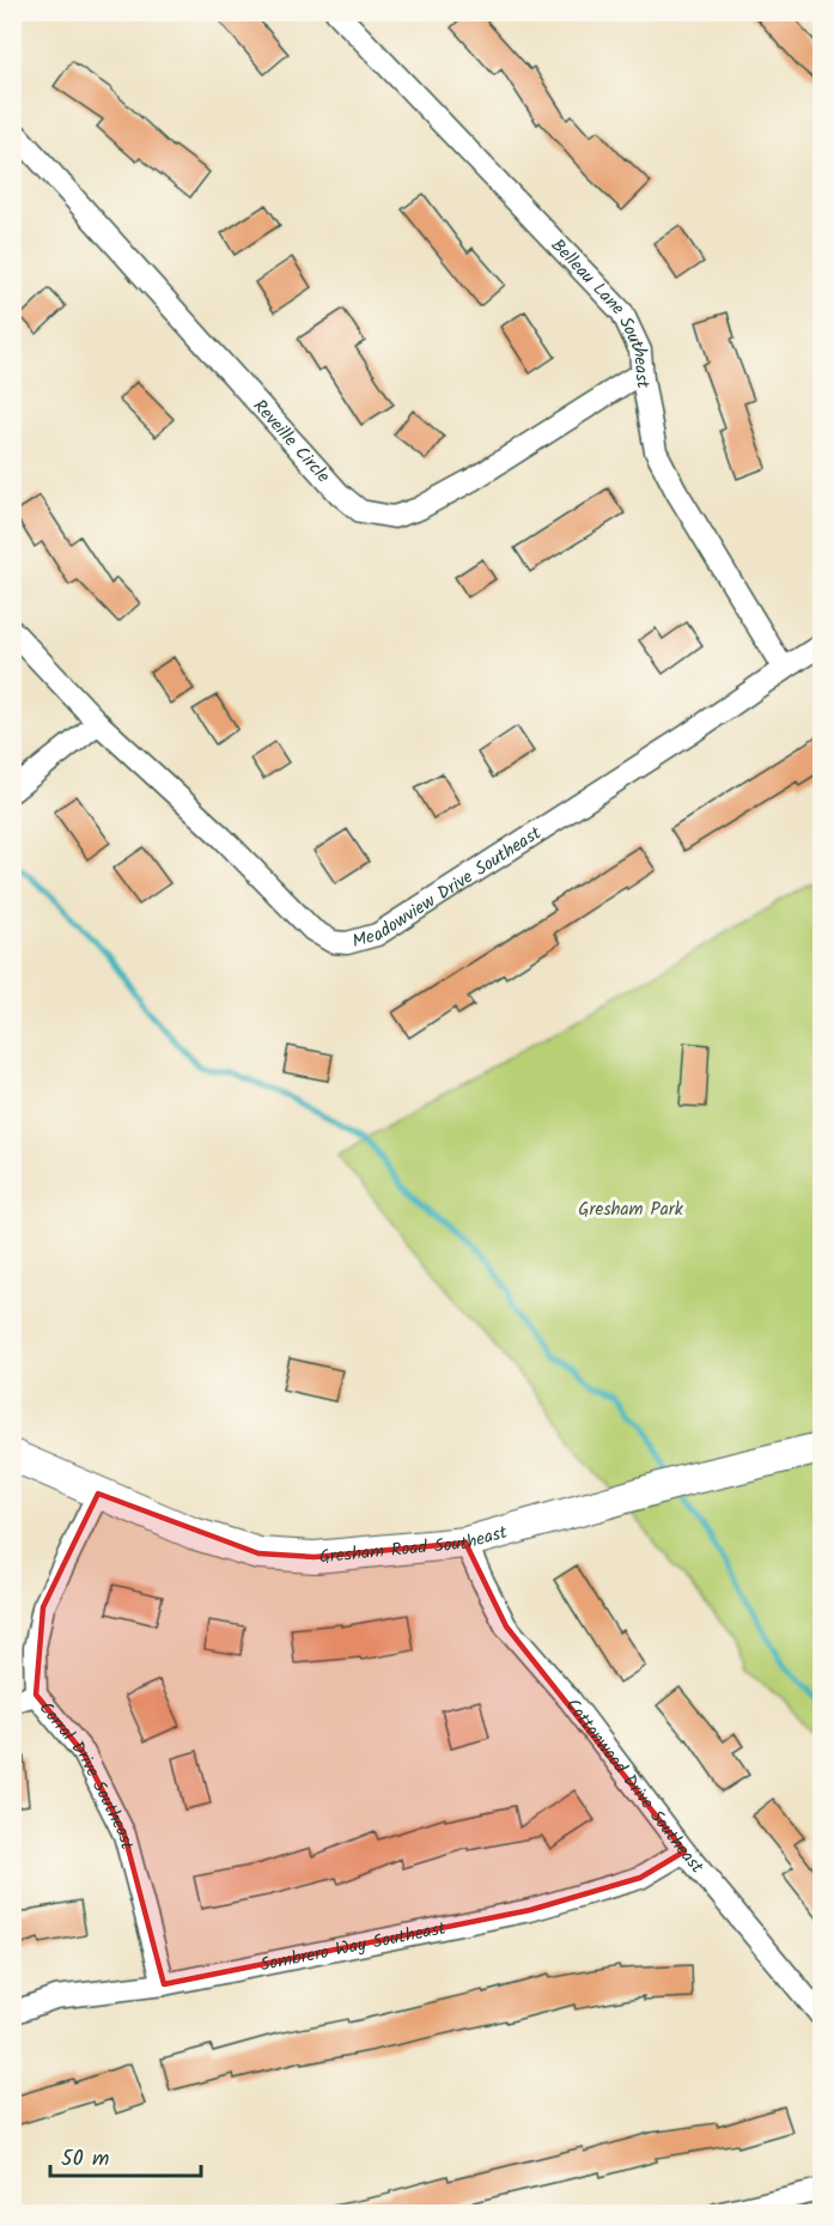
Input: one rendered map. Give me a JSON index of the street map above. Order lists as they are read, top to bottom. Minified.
{"streets":{"street":["Belleau Lane Southeast","Reveille Circle","Meadowview Drive Southeast","Gresham Road Southeast","Corral Drive Southeast","Cottonwood Drive Southeast","Sombrero Way Southeast"]},"crossings":[["Belleau Lane Southeast","Reveille Circle"],["Belleau Lane Southeast","Meadowview Drive Southeast"],["Gresham Road Southeast","Corral Drive Southeast"],["Gresham Road Southeast","Cottonwood Drive Southeast"],["Corral Drive Southeast","Sombrero Way Southeast"],["Cottonwood Drive Southeast","Sombrero Way Southeast"]],"parks":["Gresham Park"],"scale_bar":"50 m"}
